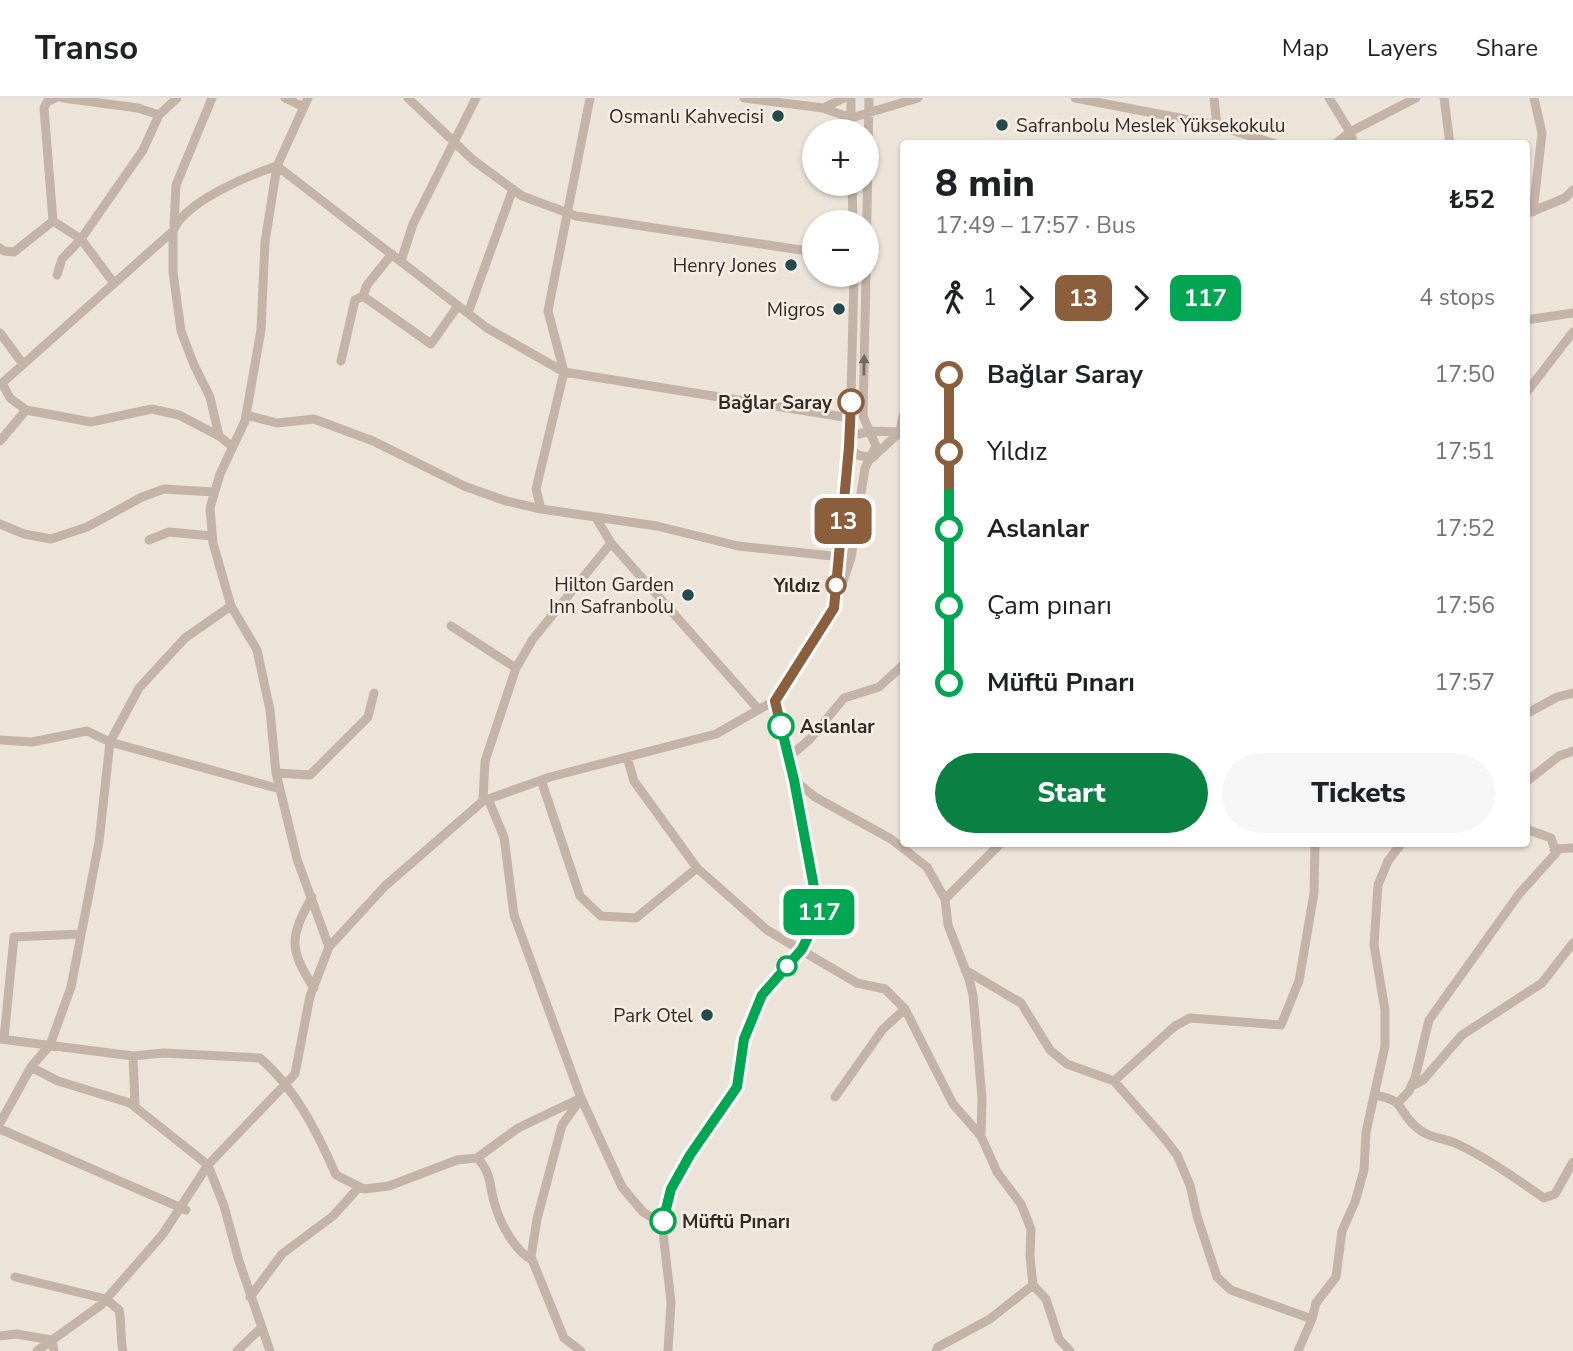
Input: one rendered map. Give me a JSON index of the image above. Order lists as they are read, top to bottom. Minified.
{"places":["Osmanlı Kahvecisi","Safranbolu Meslek Yüksekokulu","Henry Jones","Migros","Bağlar Saray","Yıldız","Hilton Garden Inn Safranbolu","Aslanlar","Park Otel","Müftü Pınarı"],"lines":["bus line 13","bus line 117"],"page":{"header":"Transo","nav":["Map","Layers","Share"],"on_map":["13","117"],"map_buttons":["+","−"],"heading":["8 min","17:49 – 17:57 · Bus","₺52"],"legs":["1","13","117","4 stops"],"list":[{"name":"Bağlar Saray","value":"17:50"},{"name":"Yıldız","value":"17:51"},{"name":"Aslanlar","value":"17:52"},{"name":"Çam pınarı","value":"17:56"},{"name":"Müftü Pınarı","value":"17:57"}],"buttons":["Start","Tickets"]}}
